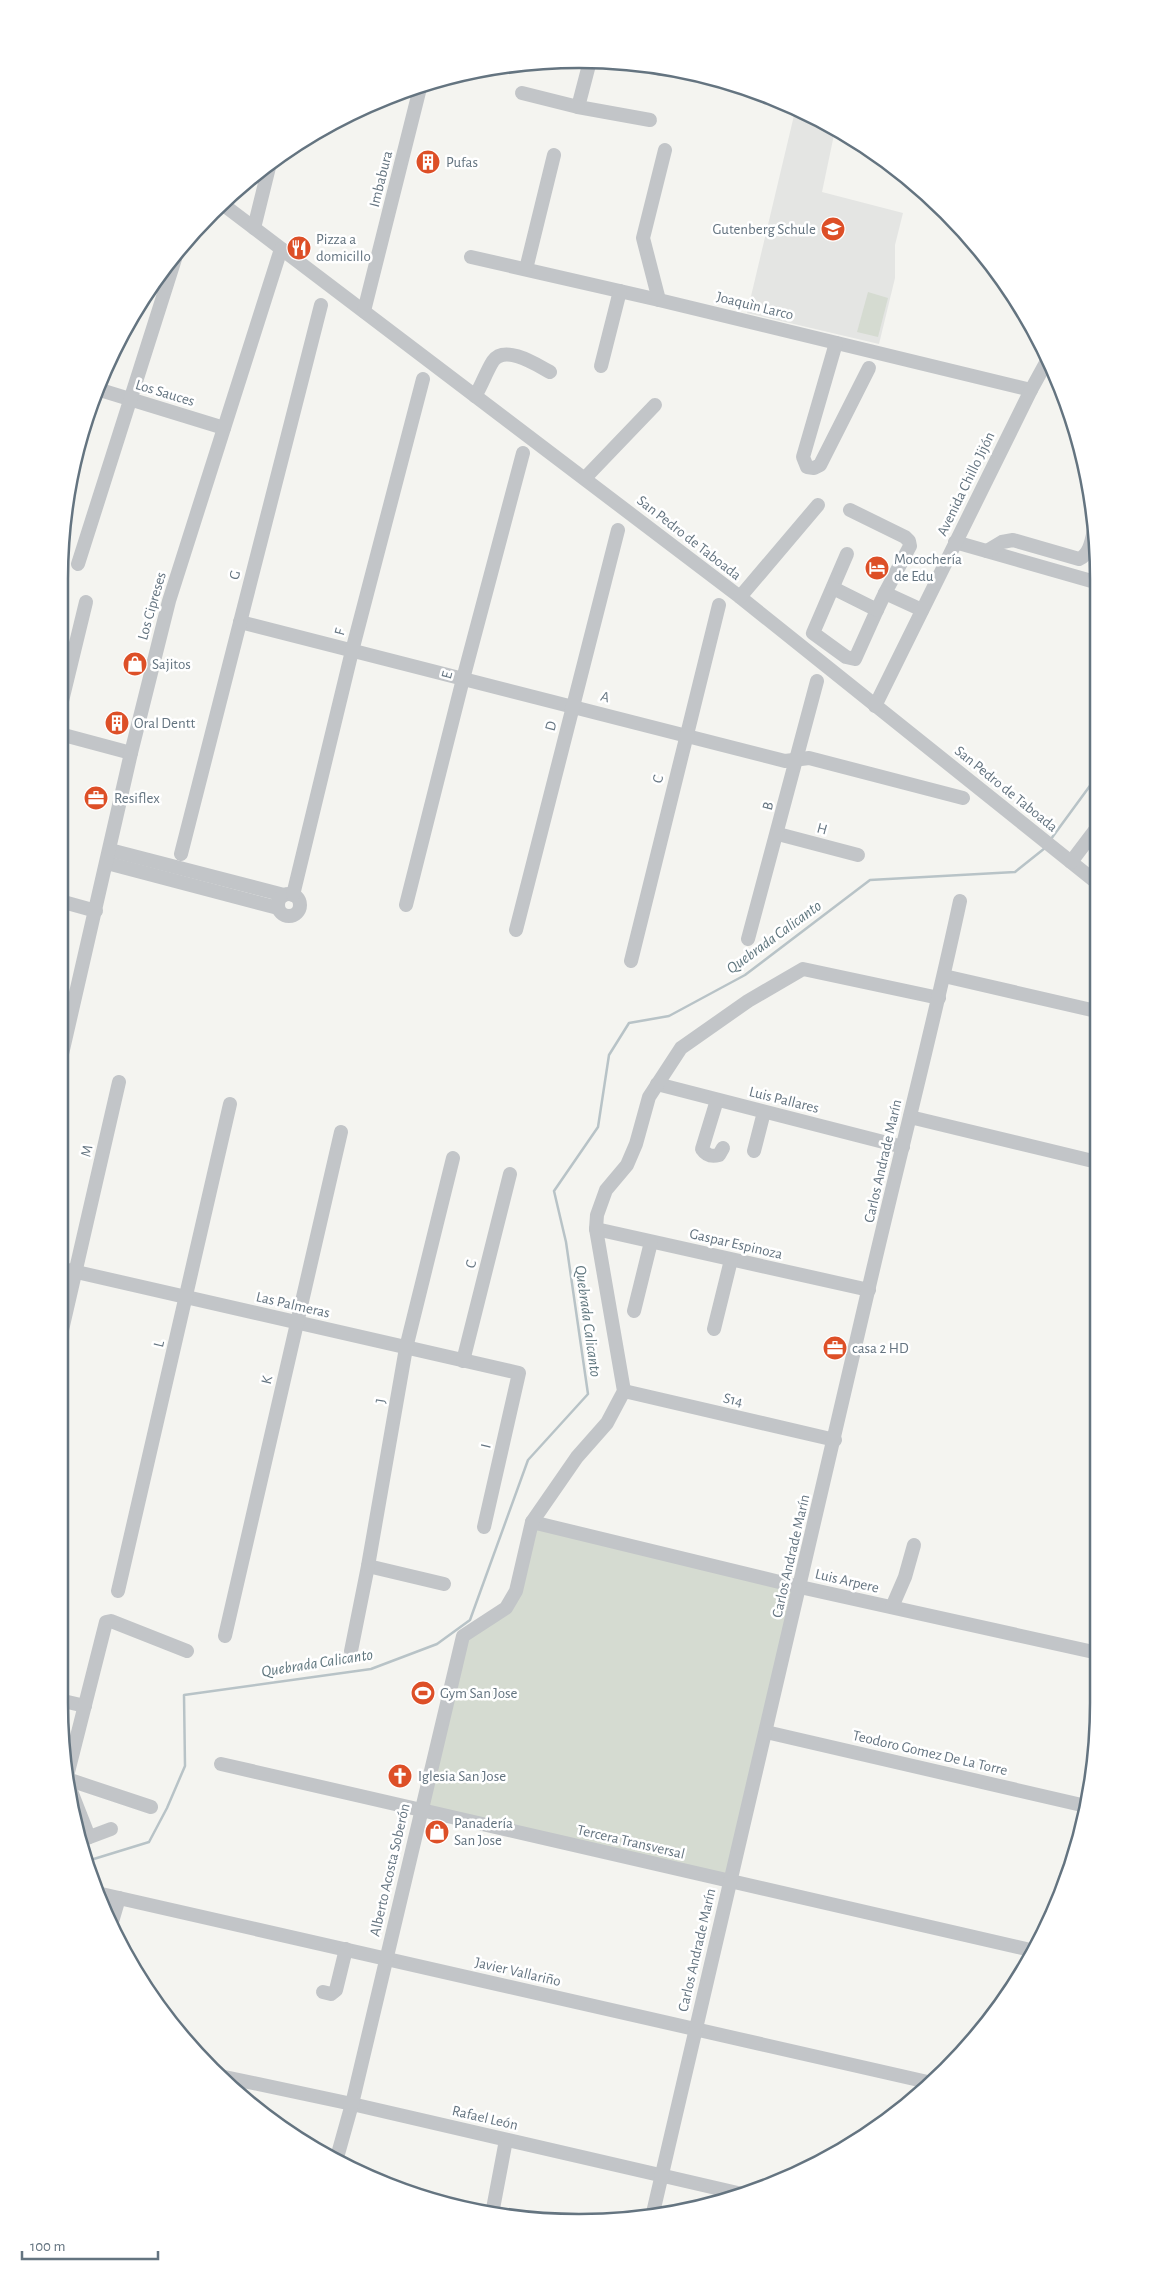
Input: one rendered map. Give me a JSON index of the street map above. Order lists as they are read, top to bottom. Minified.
{"streets":{"street":["Imbabura","Joaquìn Larco","Los Sauces","Avenida Chillo Jijón","San Pedro de Taboada","G","Los Cipreses","F","E","A","D","C","B","H","Luis Pallares","M","Carlos Andrade Marín","Gaspar Espinoza","Las Palmeras","L","K","S14","J","I","Luis Arpere","Teodoro Gomez De La Torre","Tercera Transversal","Alberto Acosta Soberón","Javier Vallariño","Rafael León"]},"crossings":[["Imbabura","San Pedro de Taboada"],["Joaquìn Larco","Avenida Chillo Jijón"],["Los Sauces","Los Cipreses"],["Avenida Chillo Jijón","San Pedro de Taboada"],["San Pedro de Taboada","Los Cipreses"],["G","A"],["F","A"],["E","A"],["A","D"],["A","C"],["A","B"],["C","Las Palmeras"],["B","H"],["Luis Pallares","Carlos Andrade Marín"],["M","Las Palmeras"],["Carlos Andrade Marín","Gaspar Espinoza"],["Carlos Andrade Marín","S14"],["Carlos Andrade Marín","Luis Arpere"],["Carlos Andrade Marín","Teodoro Gomez De La Torre"],["Carlos Andrade Marín","Tercera Transversal"],["Carlos Andrade Marín","Javier Vallariño"],["Carlos Andrade Marín","Rafael León"],["Las Palmeras","L"],["Las Palmeras","K"],["Las Palmeras","J"],["Las Palmeras","I"],["Luis Arpere","Alberto Acosta Soberón"],["Tercera Transversal","Alberto Acosta Soberón"],["Alberto Acosta Soberón","Javier Vallariño"],["Alberto Acosta Soberón","Rafael León"]],"water":["Quebrada Calicanto"],"places":{"building":["Pufas","Oral Dentt"],"school or university":["Gutenberg Schule"],"restaurant":["Pizza a domicillo"],"hotel":["Mocochería de Edu"],"shop":["Sajitos","Panadería San Jose"],"office":["Resiflex","casa 2 HD"],"sports":["Gym San Jose"],"church":["Iglesia San Jose"]},"scale_bar":"100 m"}
